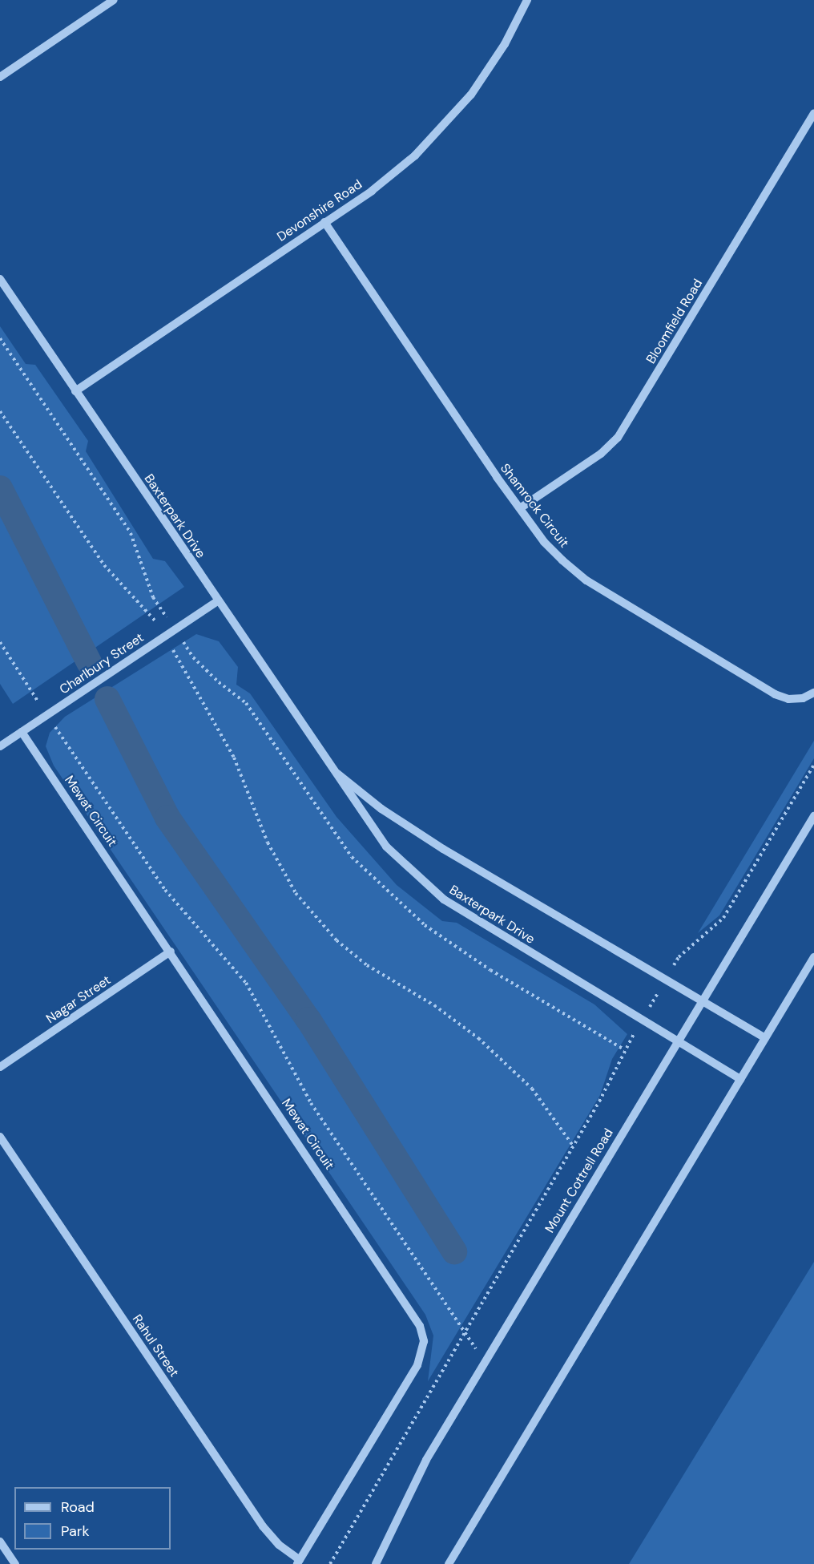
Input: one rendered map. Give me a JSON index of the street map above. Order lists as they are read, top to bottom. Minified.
{"streets":{"street":["Devonshire Road","Bloomfield Road","Shamrock Circuit","Baxterpark Drive","Charlbury Street","Mewat Circuit","Nagar Street","Mount Cottrell Road","Rahul Street"]},"crossings":[["Devonshire Road","Shamrock Circuit"],["Devonshire Road","Baxterpark Drive"],["Bloomfield Road","Shamrock Circuit"],["Baxterpark Drive","Charlbury Street"],["Baxterpark Drive","Mount Cottrell Road"],["Charlbury Street","Mewat Circuit"],["Mewat Circuit","Nagar Street"],["Mewat Circuit","Rahul Street"]],"legend":["Road","Park"]}
